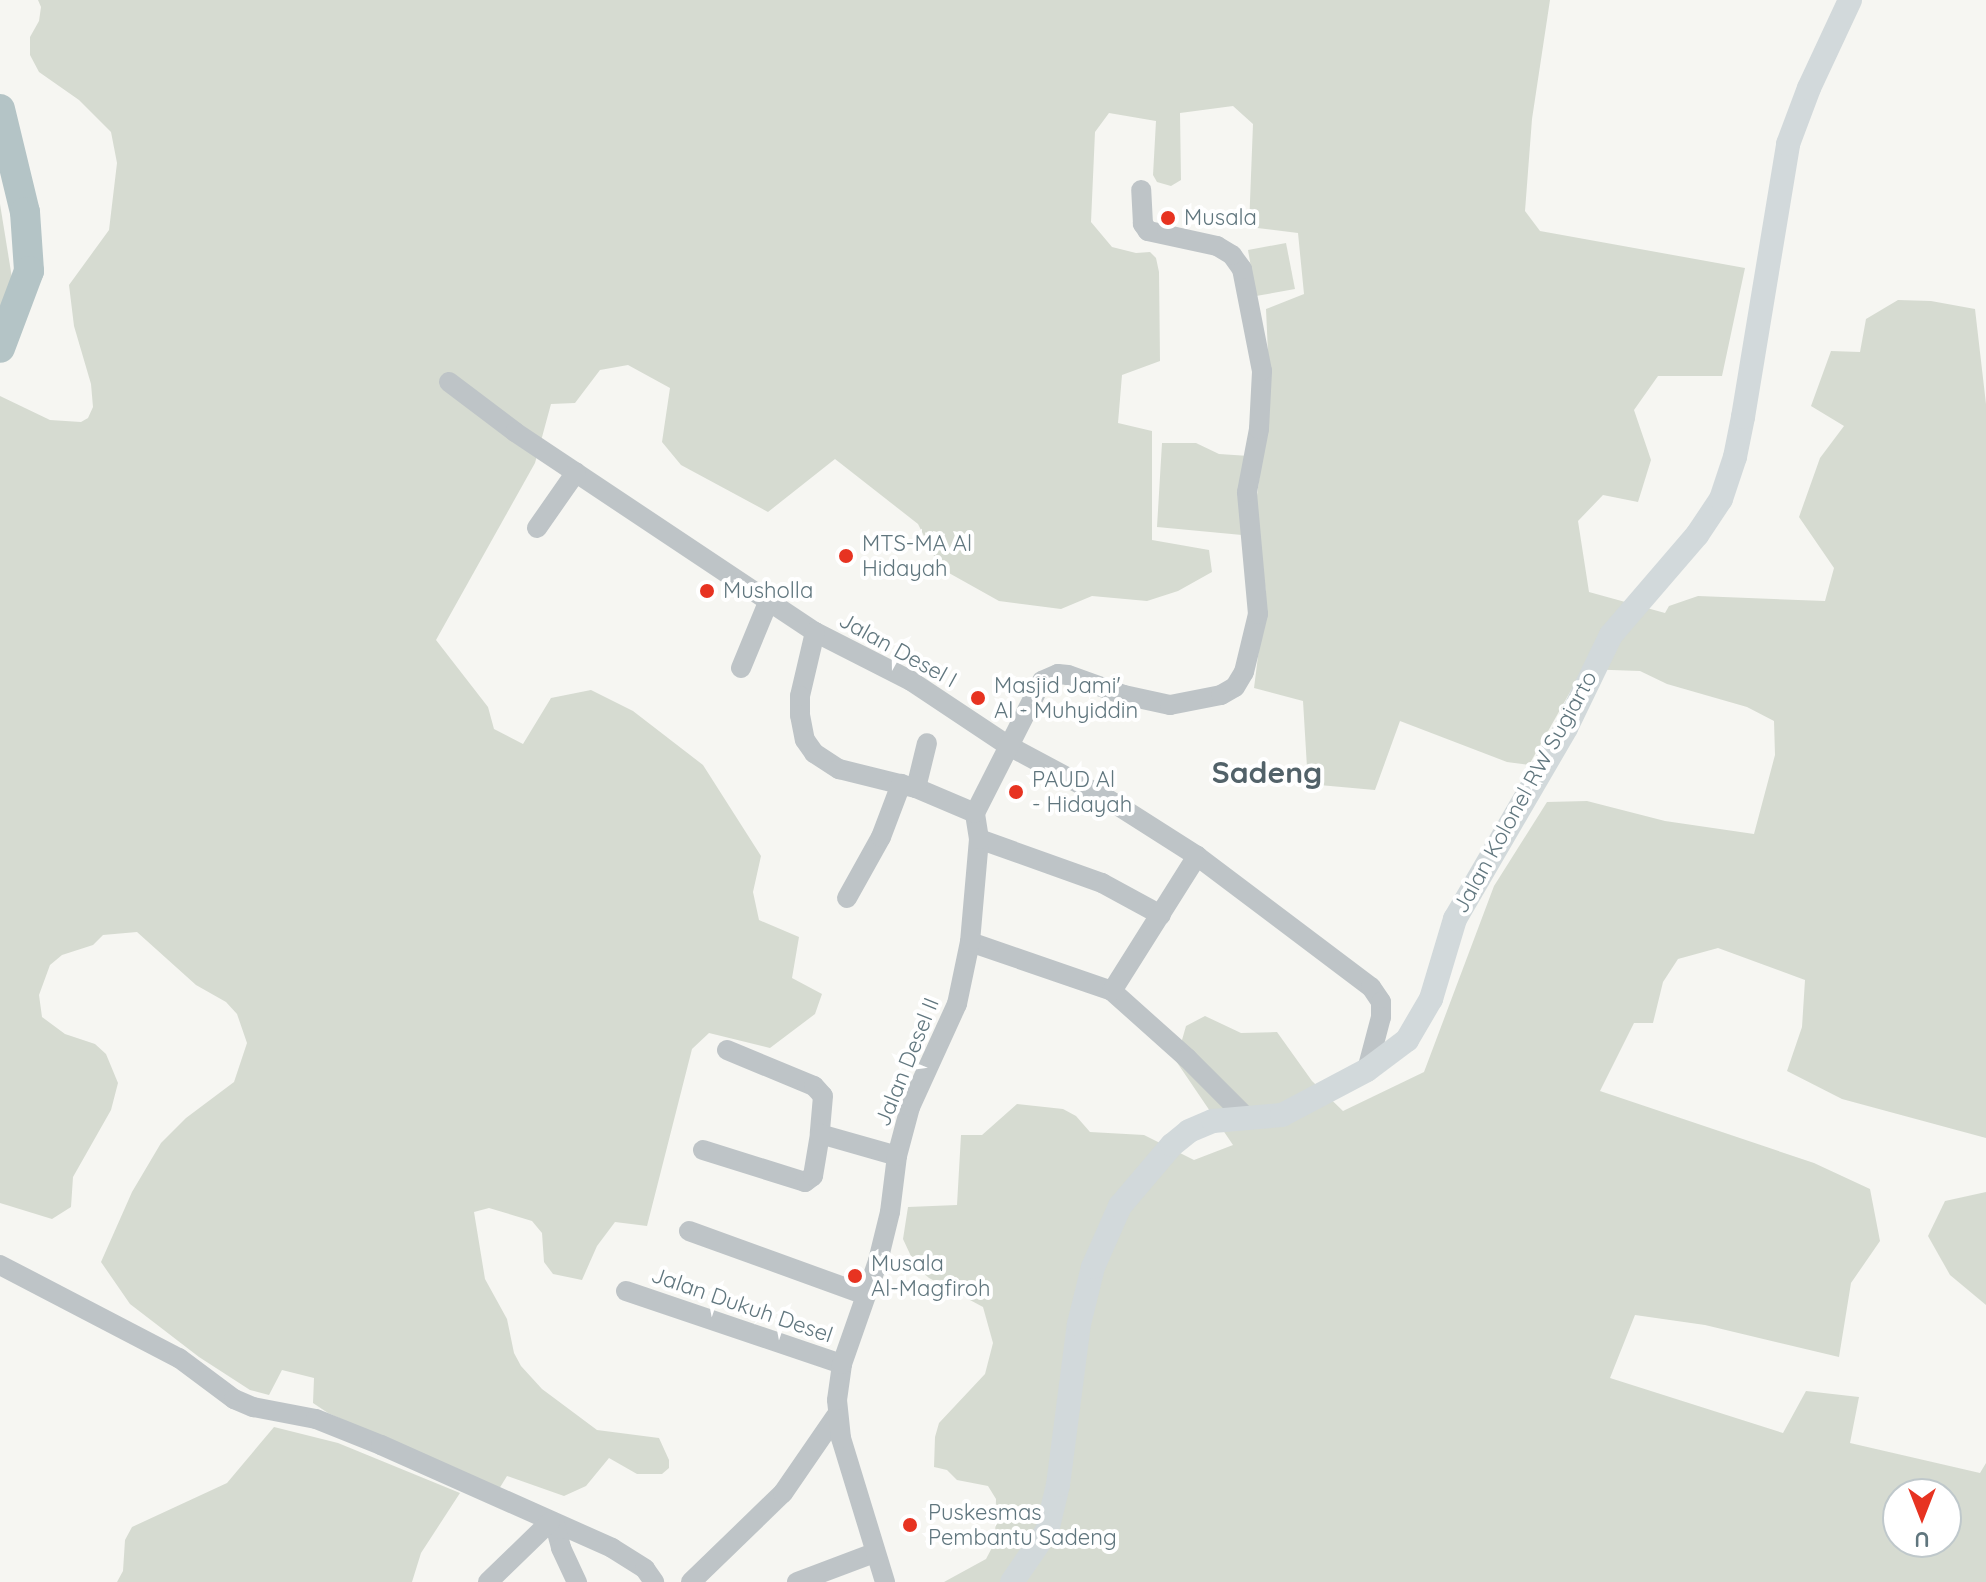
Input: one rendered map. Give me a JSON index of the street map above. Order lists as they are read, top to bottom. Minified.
{"streets":{"main road":["Jalan Kolonel RW Sugiarto"],"street":["Jalan Desel I","Jalan Desel II","Jalan Dukuh Desel"]},"crossings":[["Jalan Desel I","Jalan Kolonel RW Sugiarto"],["Jalan Desel II","Jalan Dukuh Desel"]],"districts":["Sadeng"],"places":["Musala","MTS-MA Al Hidayah","Musholla","Masjid Jami' Al - Muhyiddin","PAUD Al - Hidayah","Musala Al-Magfiroh","Puskesmas Pembantu Sadeng"],"north":"bottom"}
